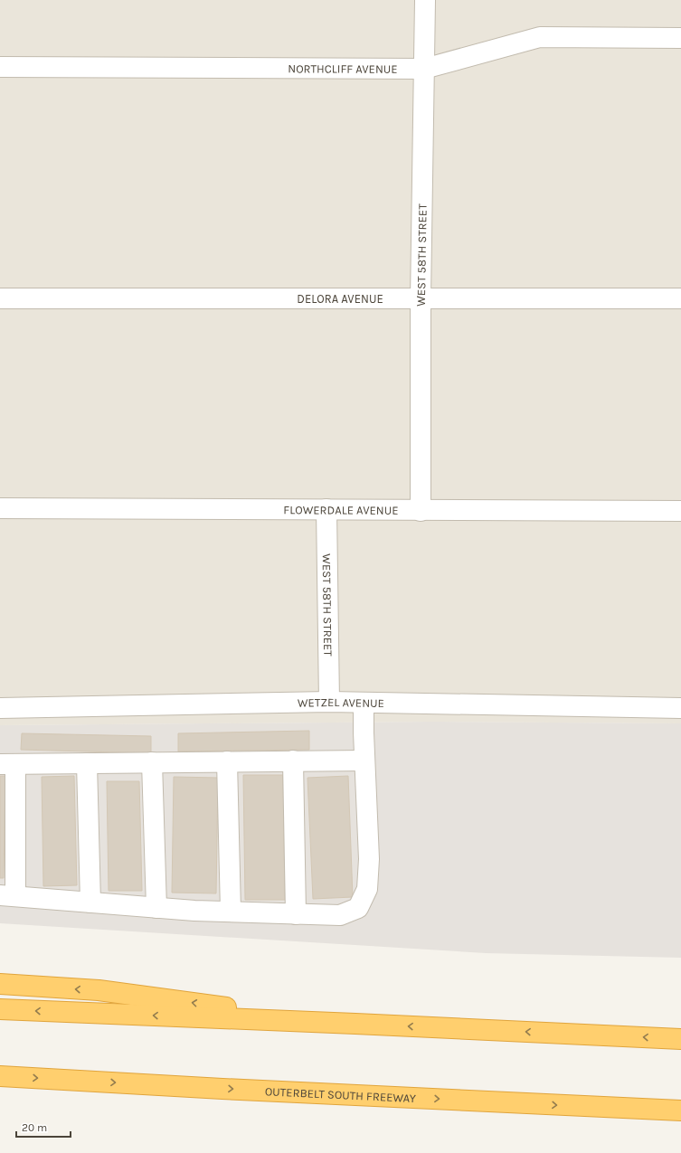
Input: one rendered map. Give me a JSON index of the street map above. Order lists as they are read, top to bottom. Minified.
{"streets":{"highway":["OUTERBELT SOUTH FREEWAY"],"street":["NORTHCLIFF AVENUE","WEST 58TH STREET","DELORA AVENUE","FLOWERDALE AVENUE","WETZEL AVENUE"]},"crossings":[["NORTHCLIFF AVENUE","WEST 58TH STREET"],["WEST 58TH STREET","DELORA AVENUE"],["WEST 58TH STREET","FLOWERDALE AVENUE"],["WEST 58TH STREET","WETZEL AVENUE"]],"scale_bar":"20 m"}
